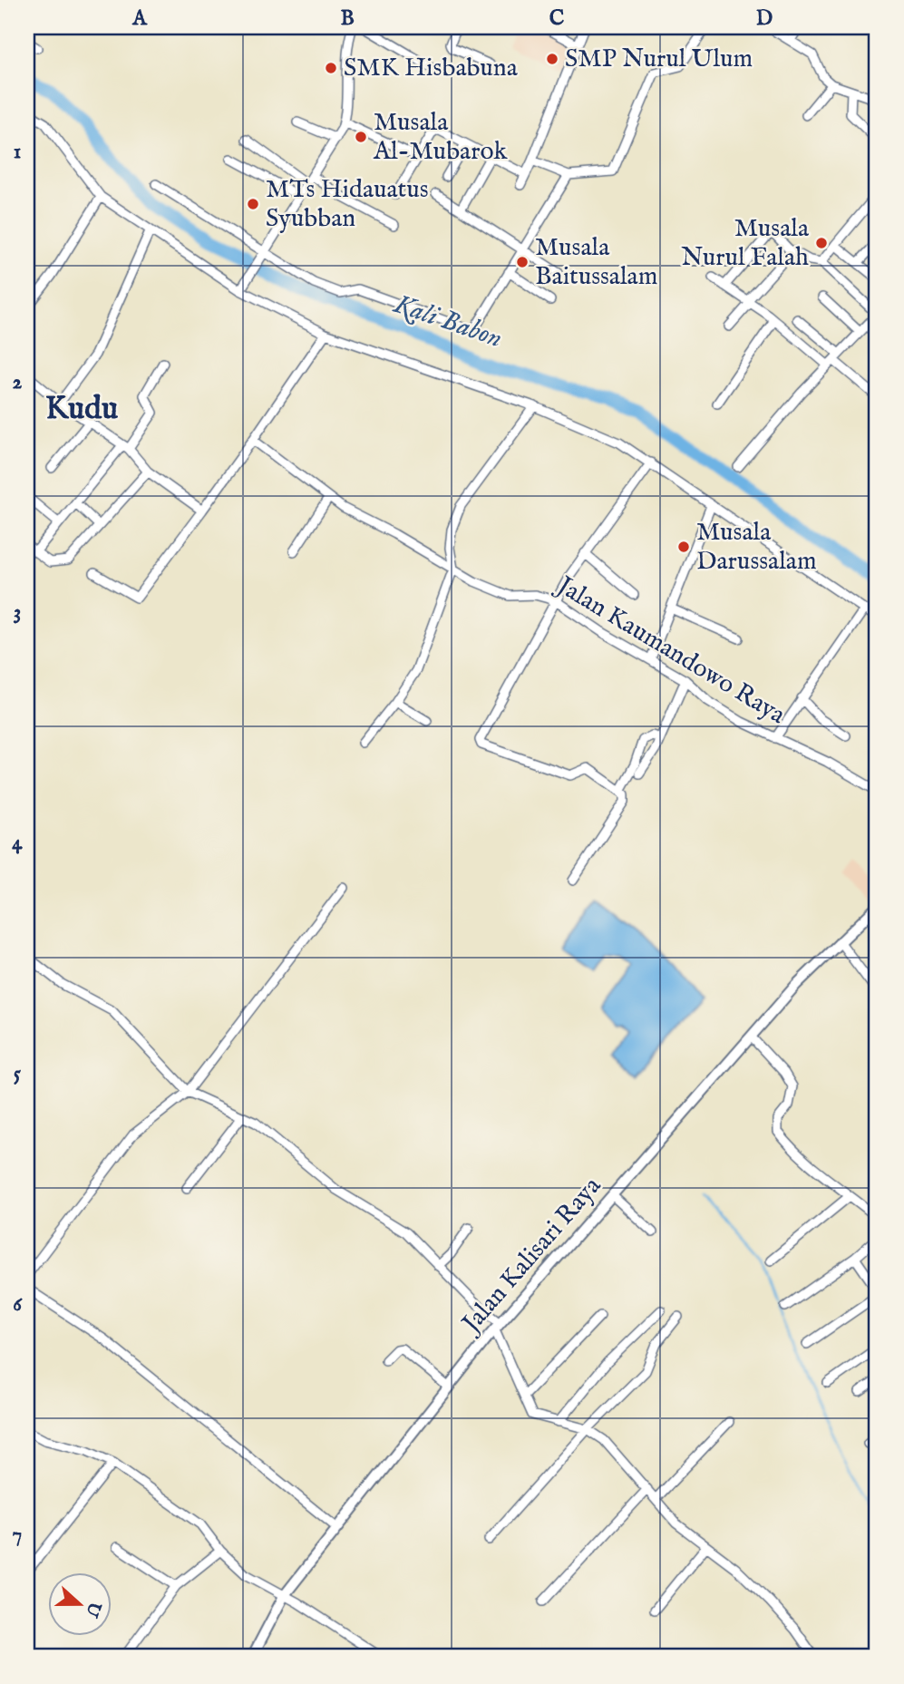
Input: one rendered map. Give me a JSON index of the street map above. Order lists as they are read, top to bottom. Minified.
{"streets":{"street":["Jalan Kaumandowo Raya","Jalan Kalisari Raya"]},"districts":["Kudu"],"water":["Kali Babon"],"places":["SMP Nurul Ulum","SMK Hisbabuna","Musala Al-Mubarok","MTs Hidauatus Syubban","Musala Nurul Falah","Musala Baitussalam","Musala Darussalam"],"north":"right","grid":{"columns":["A","B","C","D"],"rows":["1","2","3","4","5","6","7"]}}
